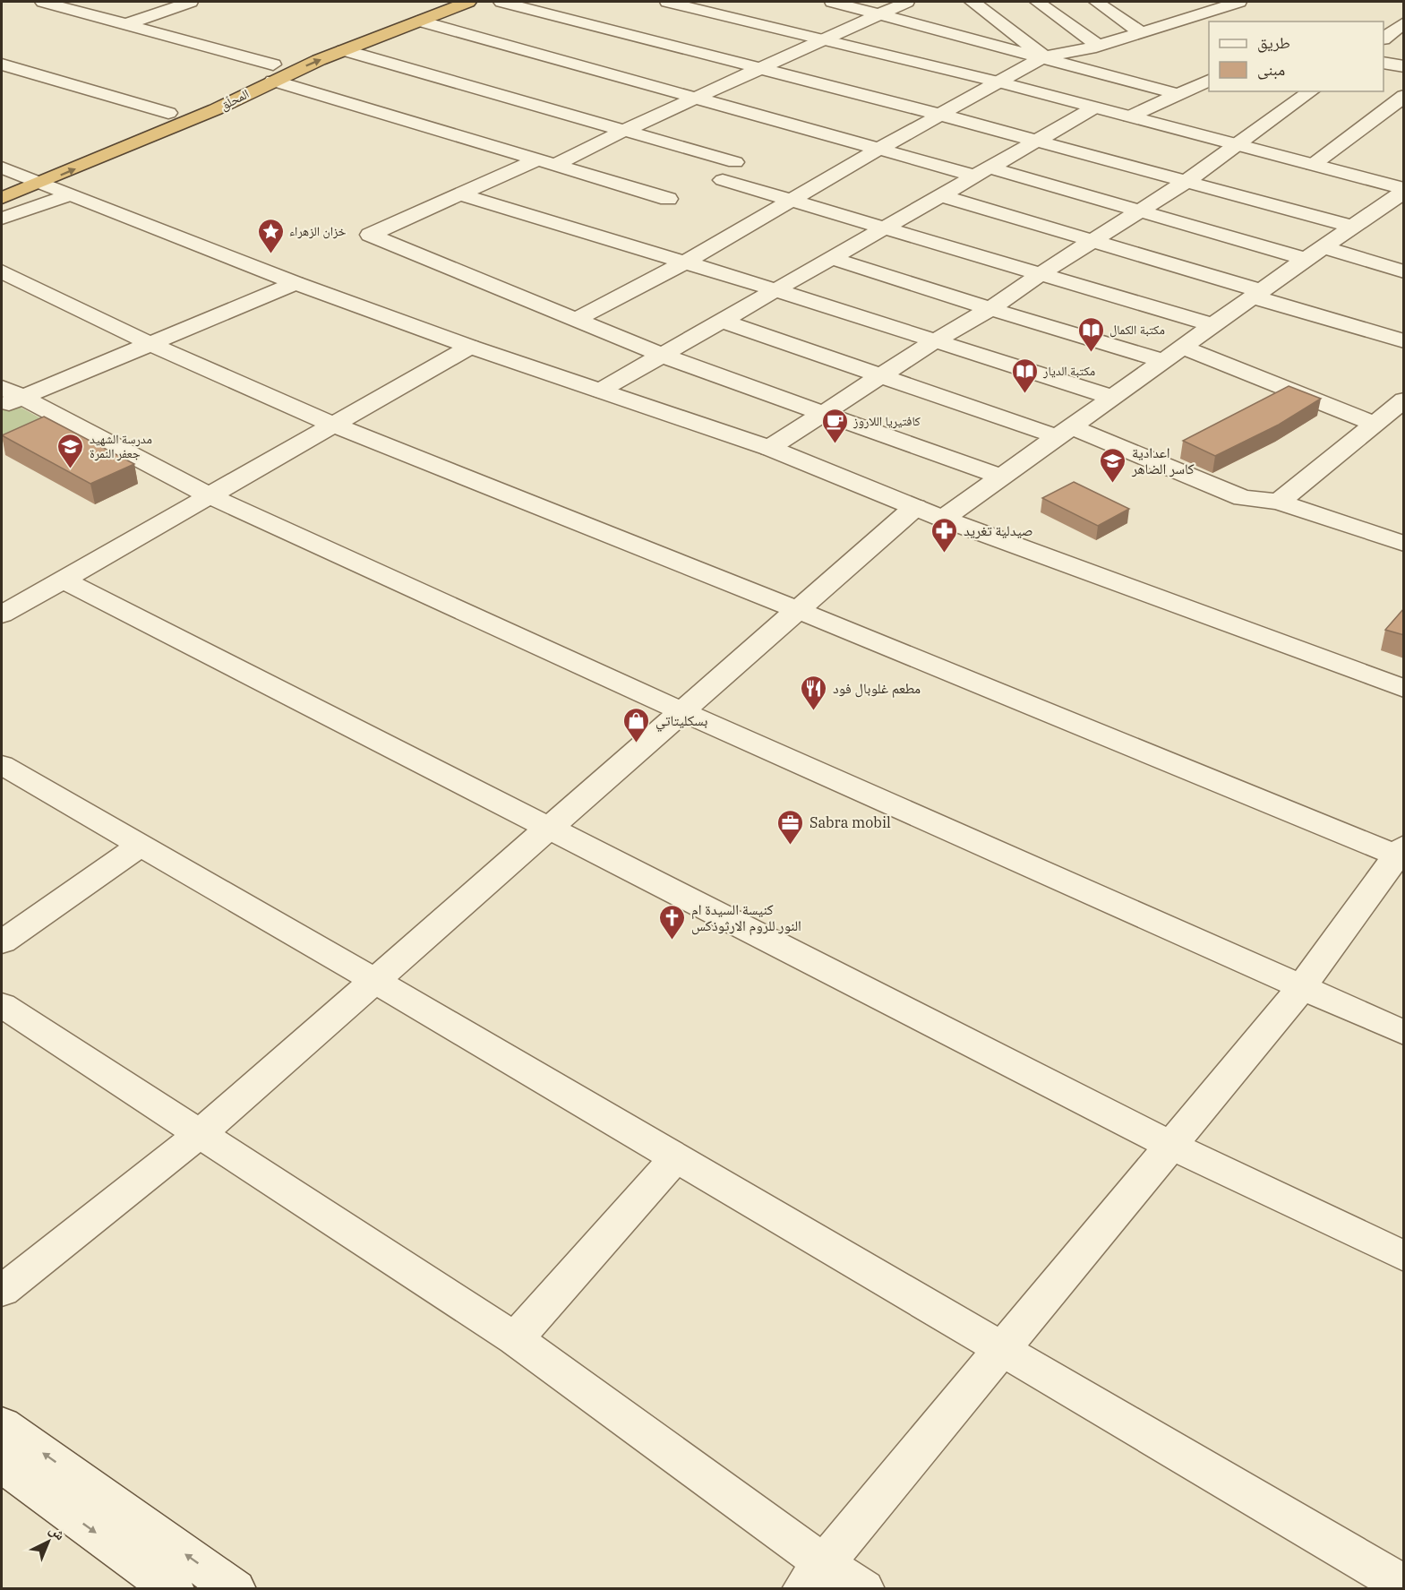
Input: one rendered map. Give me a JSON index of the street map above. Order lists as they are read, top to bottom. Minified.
{"streets":{"highway":["المحلّق"]},"places":{"place":["خزان الزهراء"],"library":["مكتبة الكمال","مكتبة الديار"],"cafe":["كافتيريا اللاروز"],"school or university":["مدرسة الشهيد جعفر النمرة","اعدادية كاسر الضاهر"],"pharmacy":["صيدلية تغريد"],"restaurant":["مطعم غلوبال فود"],"shop":["بسكليتاتي"],"office":["Sabra mobil"],"church":["كنيسة السيدة ام النور للروم الارثوذكس"]},"legend":["طريق","مبنى"],"north":"top right"}
